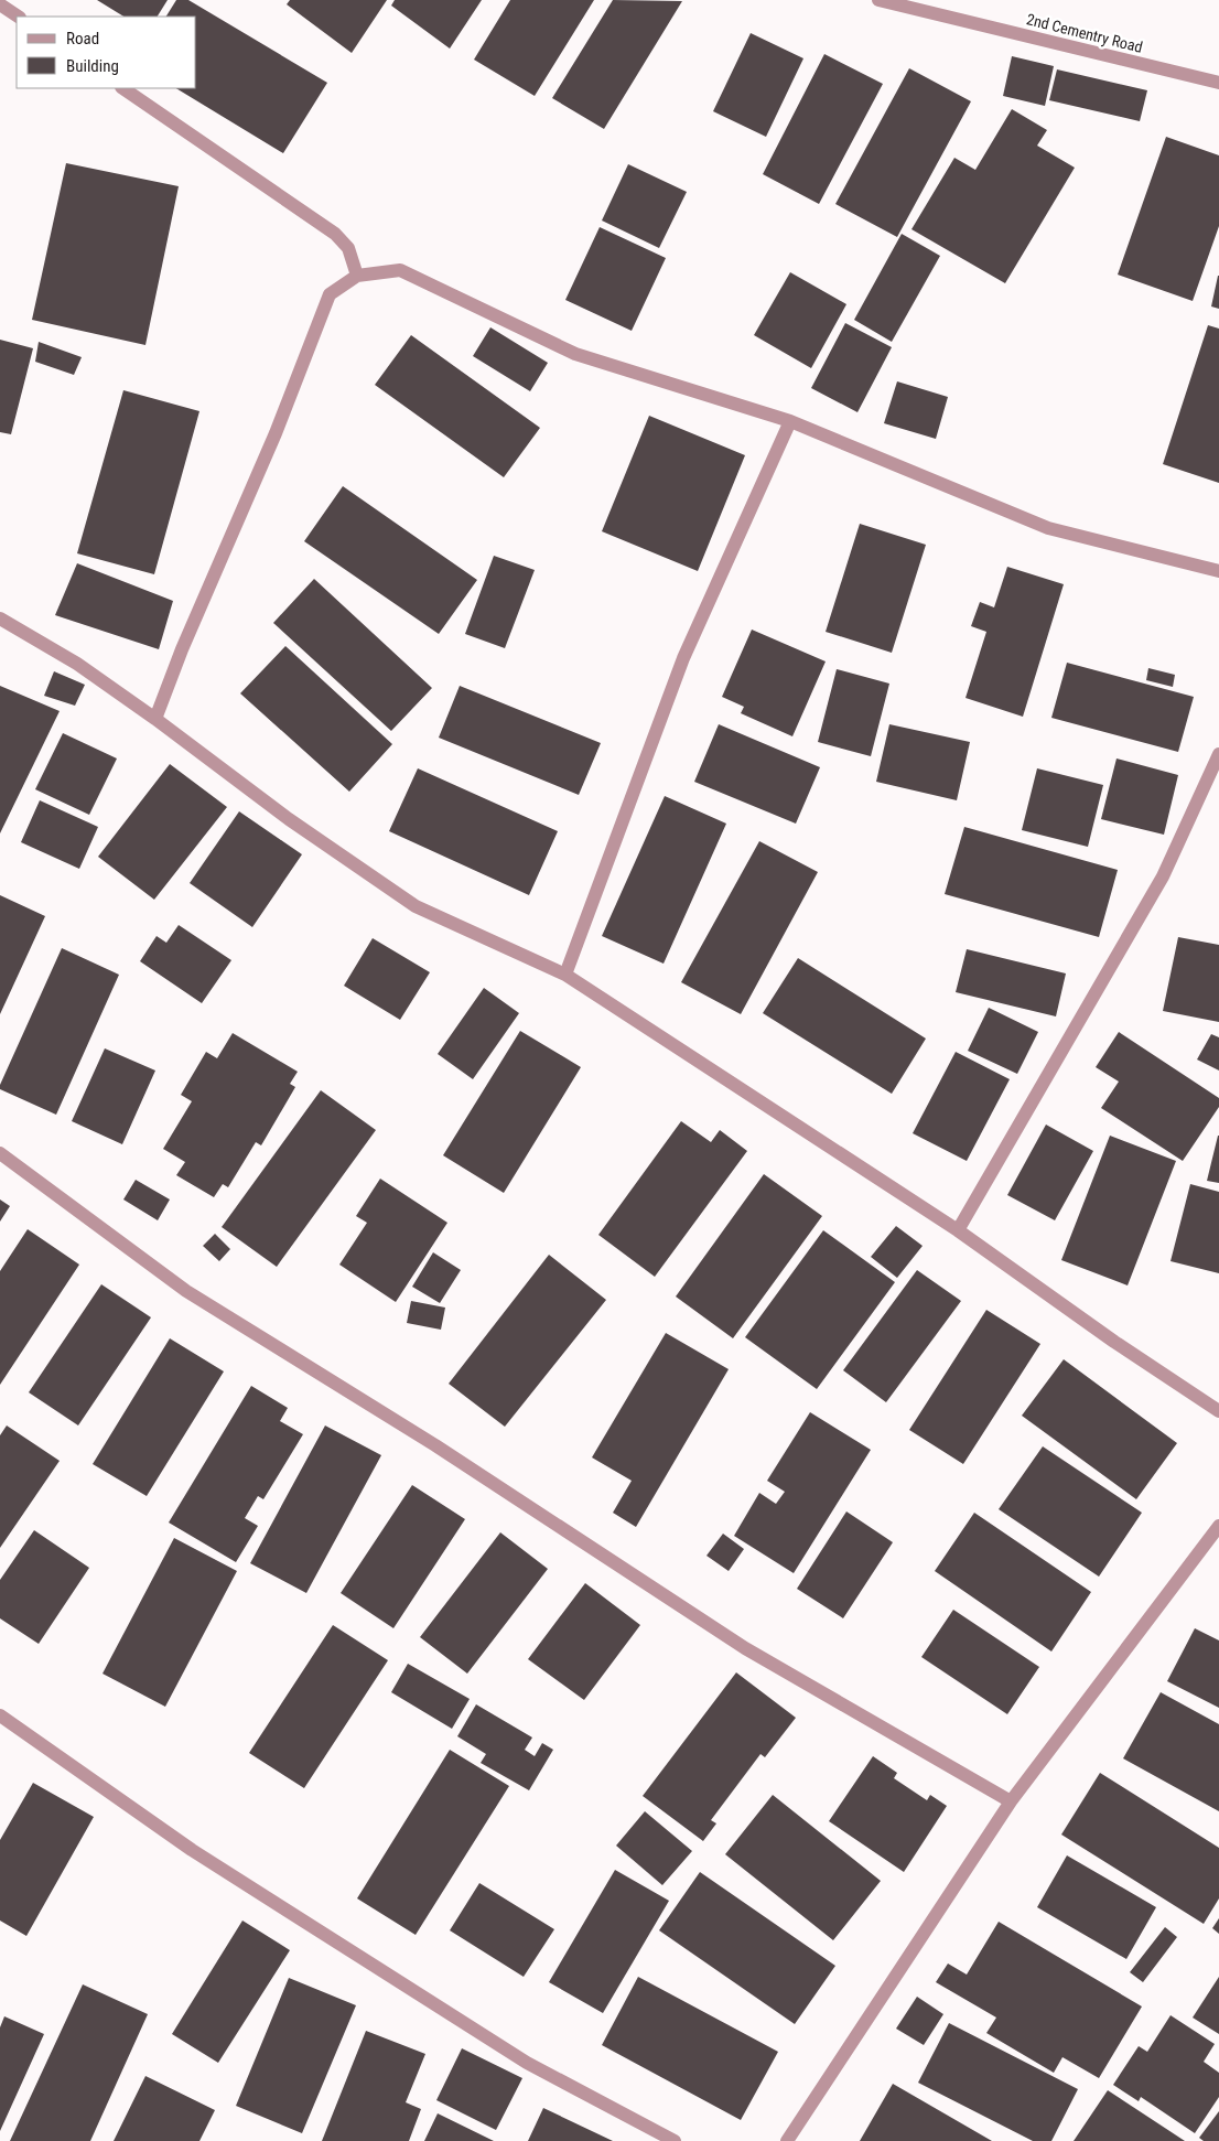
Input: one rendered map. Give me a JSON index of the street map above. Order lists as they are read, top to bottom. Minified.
{"streets":{"street":["2nd Cementry Road"]},"legend":["Road","Building"]}
